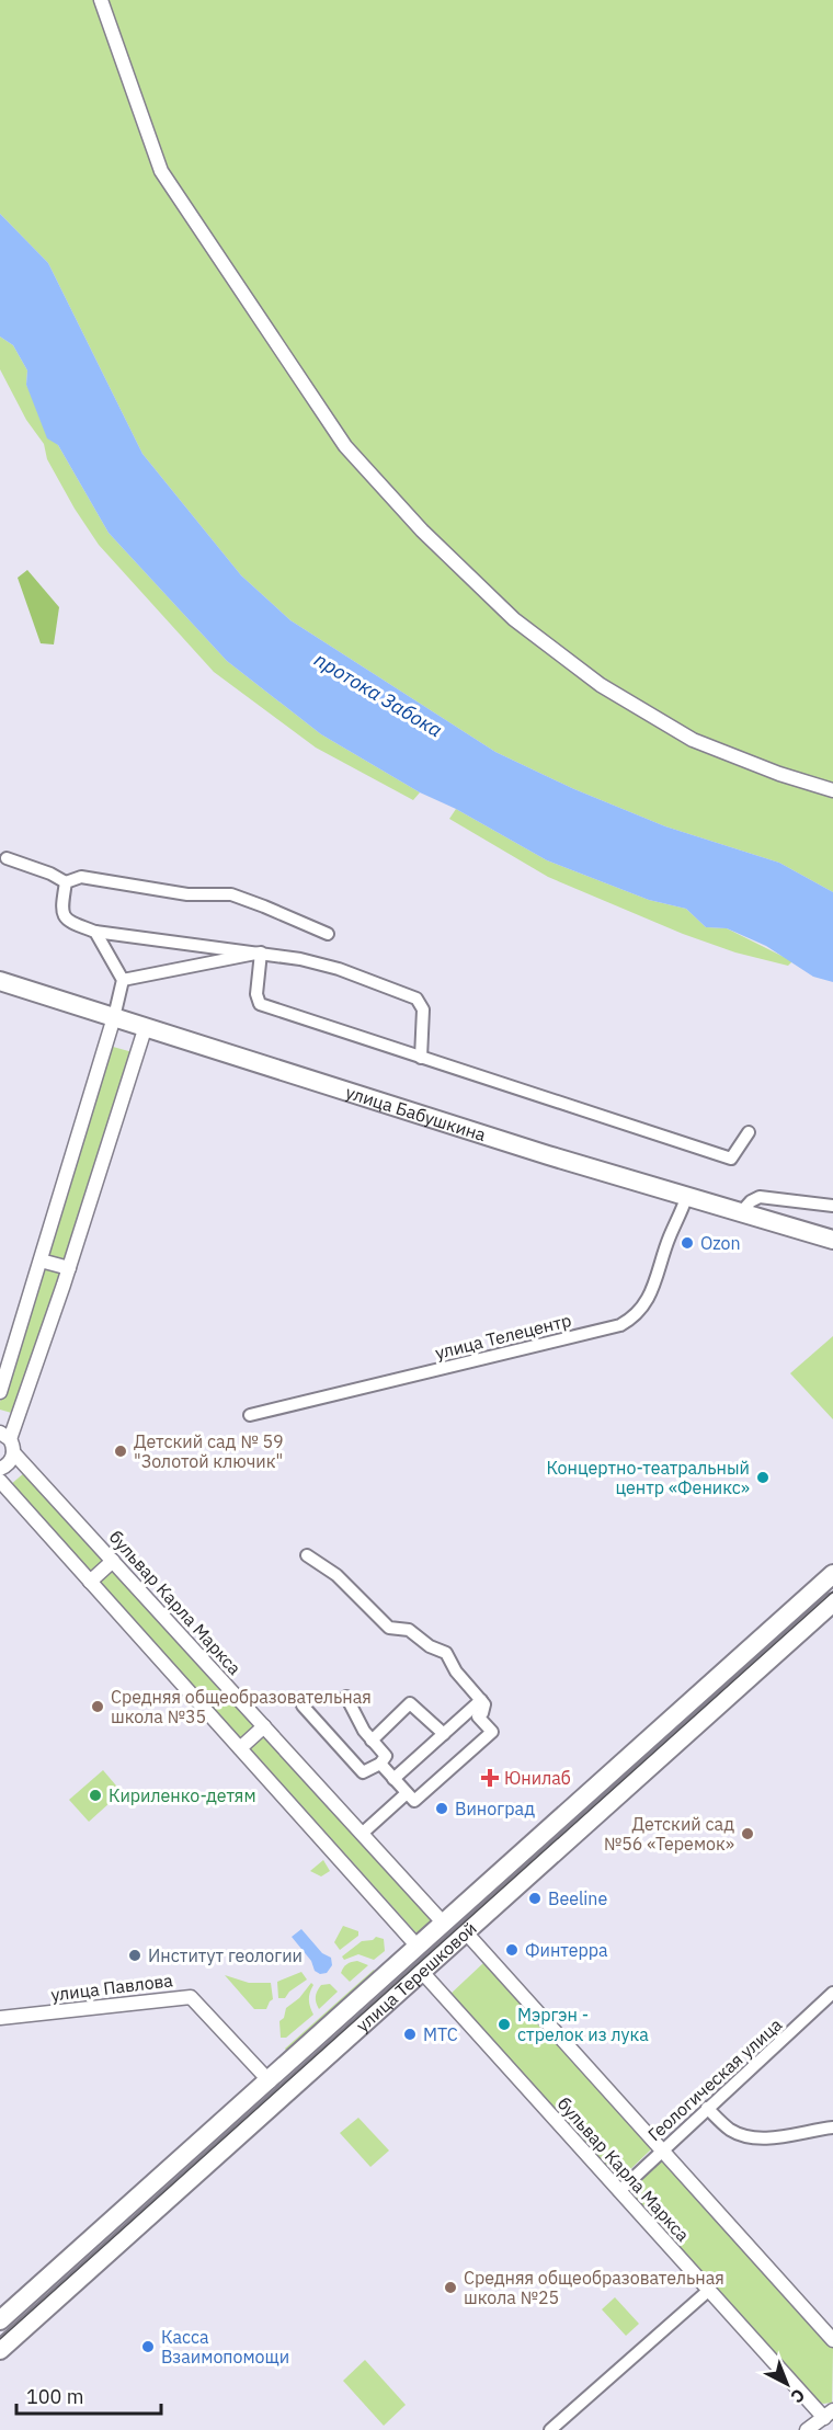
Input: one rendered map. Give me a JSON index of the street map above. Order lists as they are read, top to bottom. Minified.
{"streets":{"main road":["улица Бабушкина","улица Терешковой"],"street":["улица Телецентр","бульвар Карла Маркса","улица Павлова","Геологическая улица"]},"crossings":[["улица Бабушкина","улица Телецентр"],["бульвар Карла Маркса","улица Терешковой"],["бульвар Карла Маркса","Геологическая улица"],["улица Терешковой","улица Павлова"]],"water":["протока Забока"],"places":{"other":["Ozon","Детский сад № 59 \"Золотой ключик\"","Концертно-театральный центр «Феникс»","Средняя общеобразовательная школа №35","Кириленко-детям","Виноград","Детский сад №56 «Теремок»","Beeline","Финтерра","Институт геологии","Мэргэн - стрелок из лука","МТС","Средняя общеобразовательная школа №25","Касса Взаимопомощи"],"health":["Юнилаб"]},"scale_bar":"100 m","north":"bottom right"}
